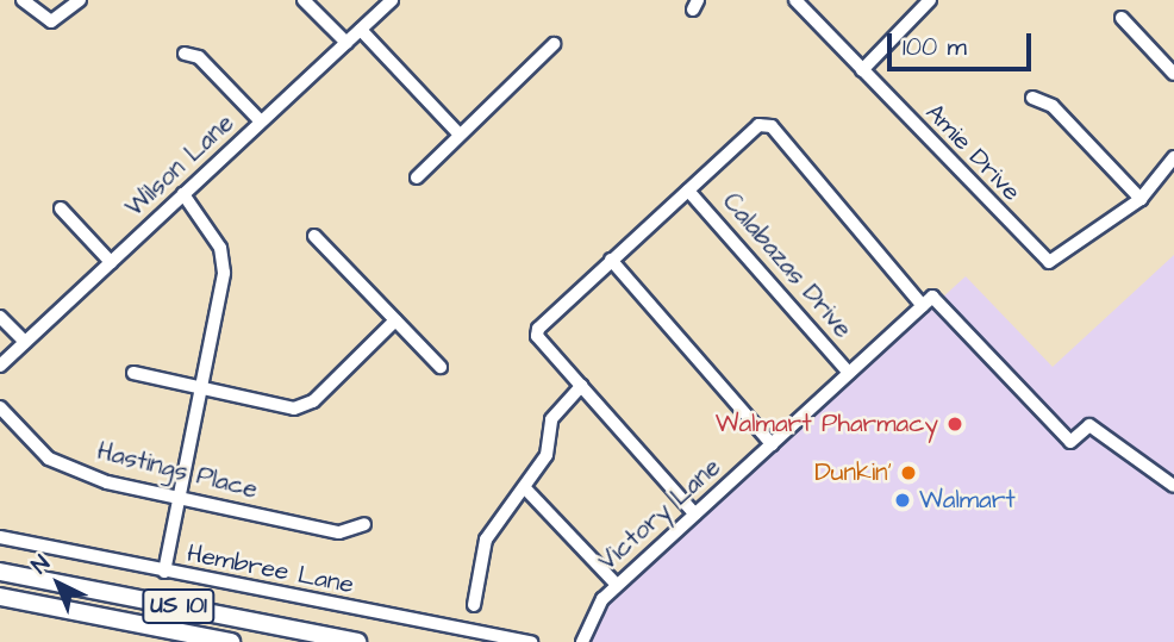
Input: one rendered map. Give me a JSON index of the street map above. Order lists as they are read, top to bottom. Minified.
{"streets":{"highway":["US 101"],"street":["Amie Drive","Wilson Lane","Calabazas Drive","Hastings Place","Victory Lane","Hembree Lane"]},"crossings":[["Calabazas Drive","Victory Lane"]],"places":["Walmart Pharmacy","Dunkin'","Walmart"],"scale_bar":"100 m","north":"top left"}
